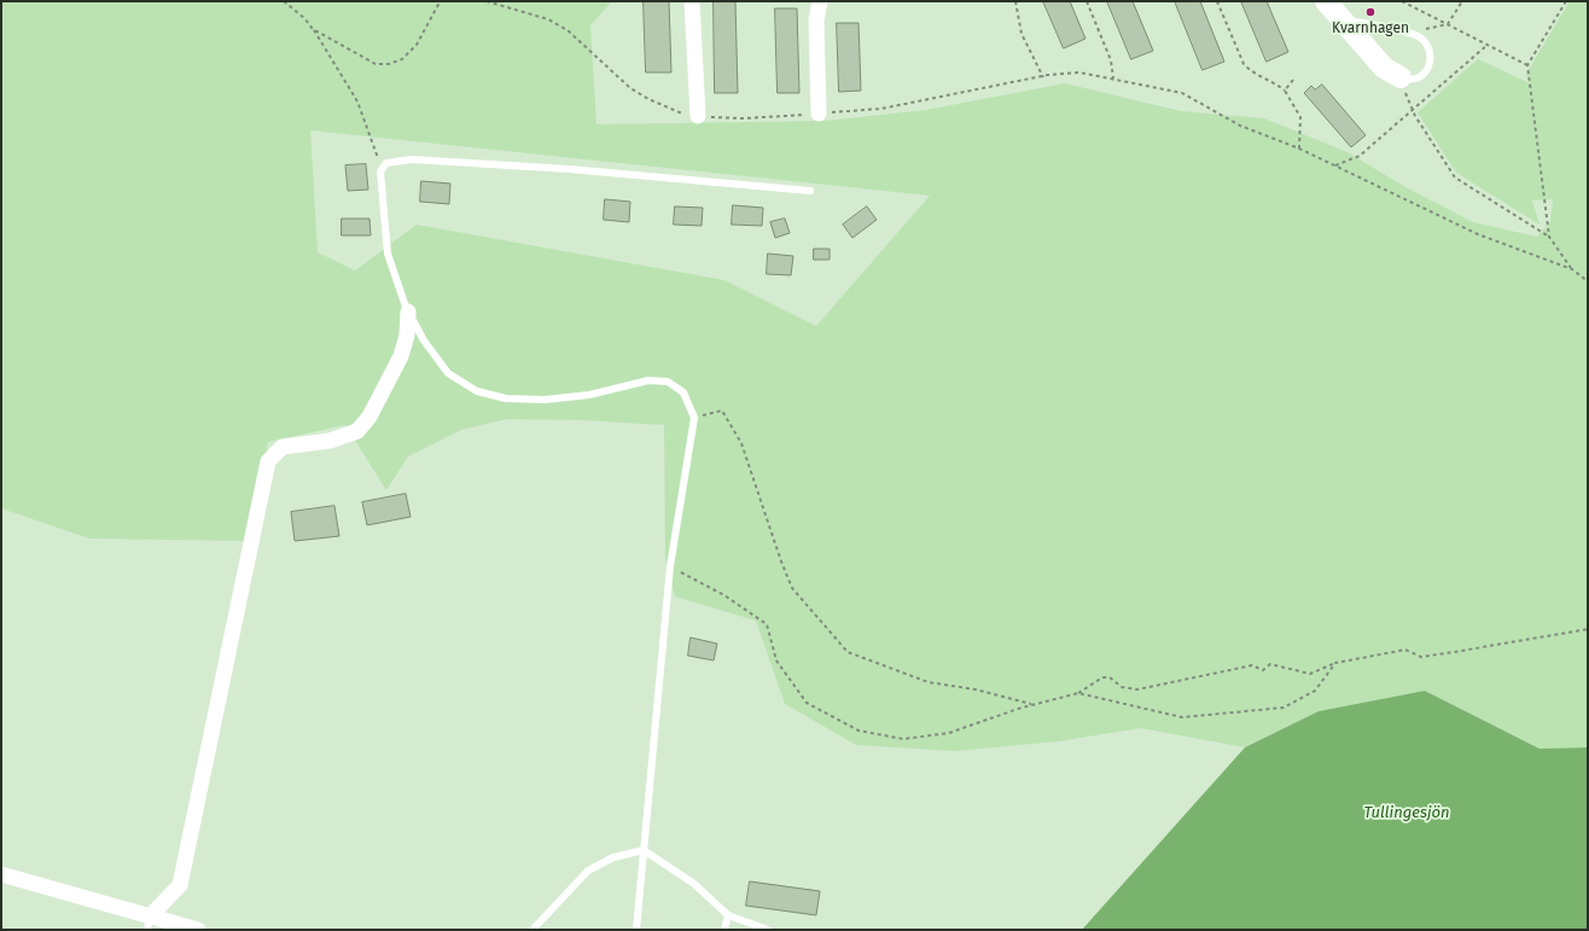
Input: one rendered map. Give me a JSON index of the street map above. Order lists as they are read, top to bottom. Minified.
{"water":["Tullingesjön"],"places":["Kvarnhagen"]}
